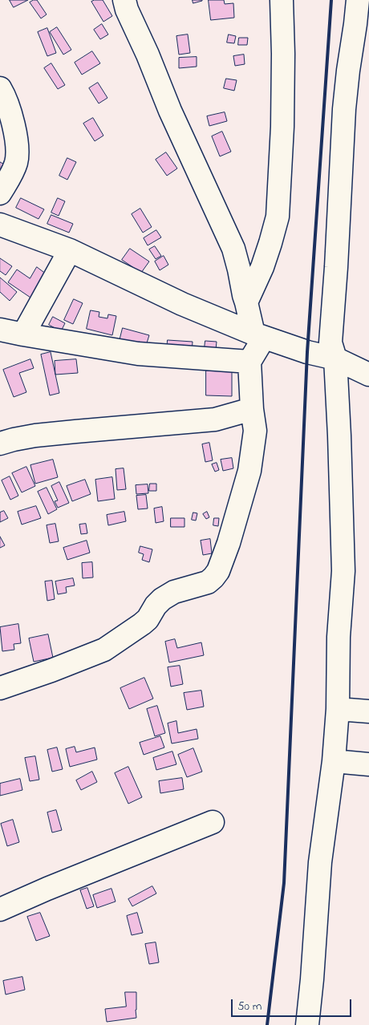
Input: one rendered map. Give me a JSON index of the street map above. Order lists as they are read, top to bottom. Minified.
{"scale_bar":"50 m"}
